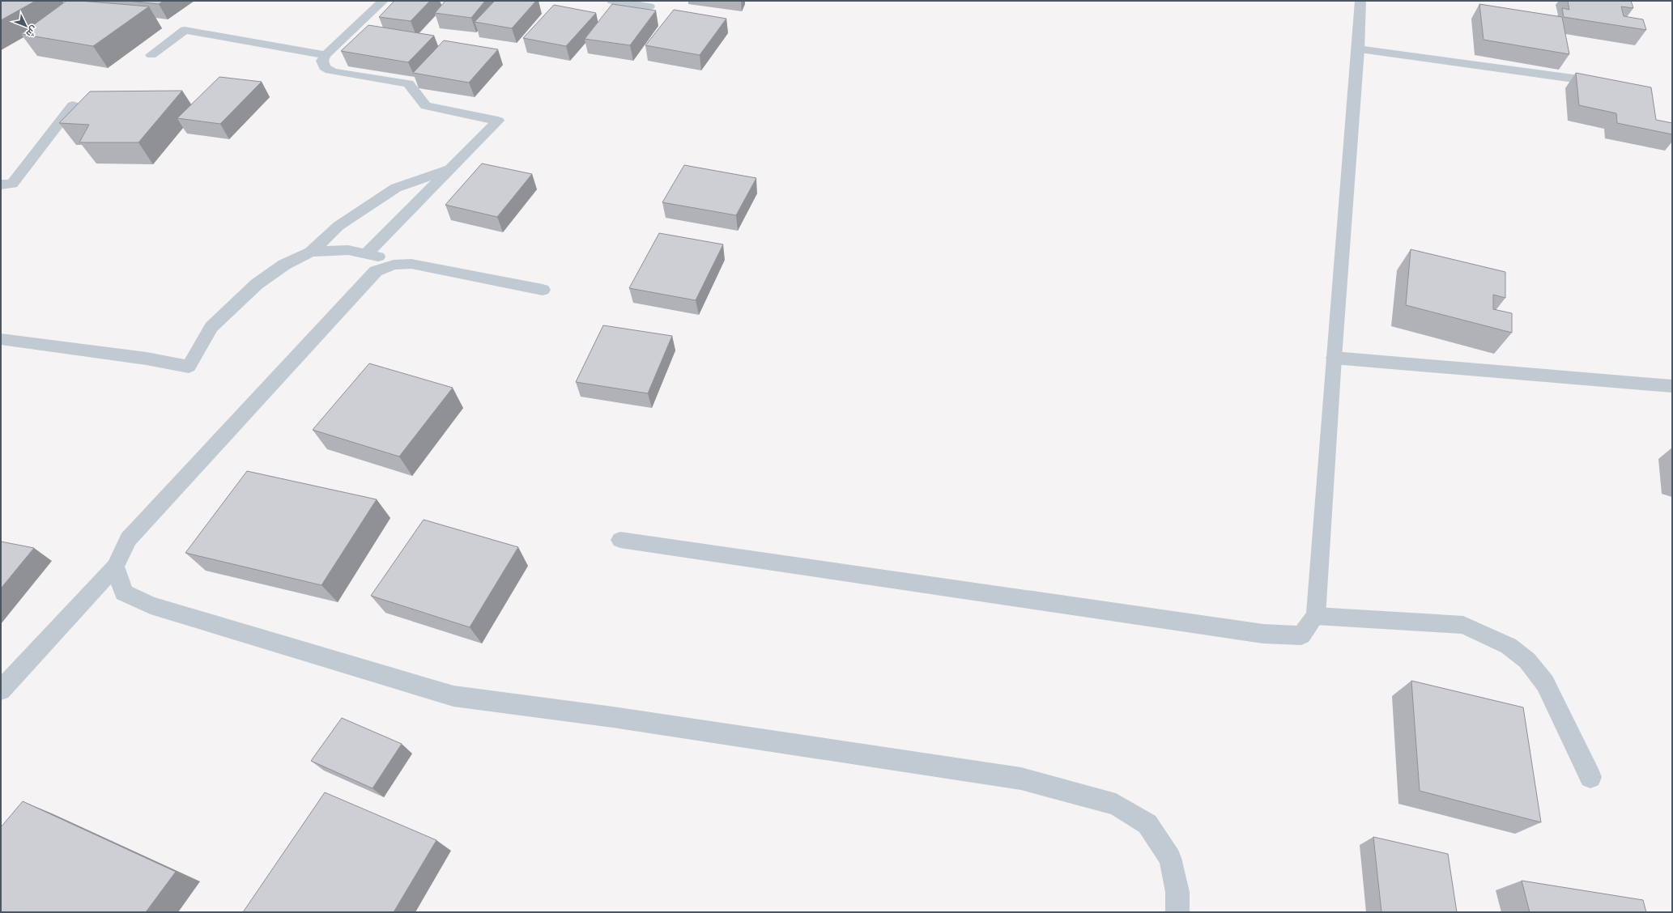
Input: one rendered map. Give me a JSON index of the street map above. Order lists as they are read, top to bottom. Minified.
{"north":"bottom right"}
